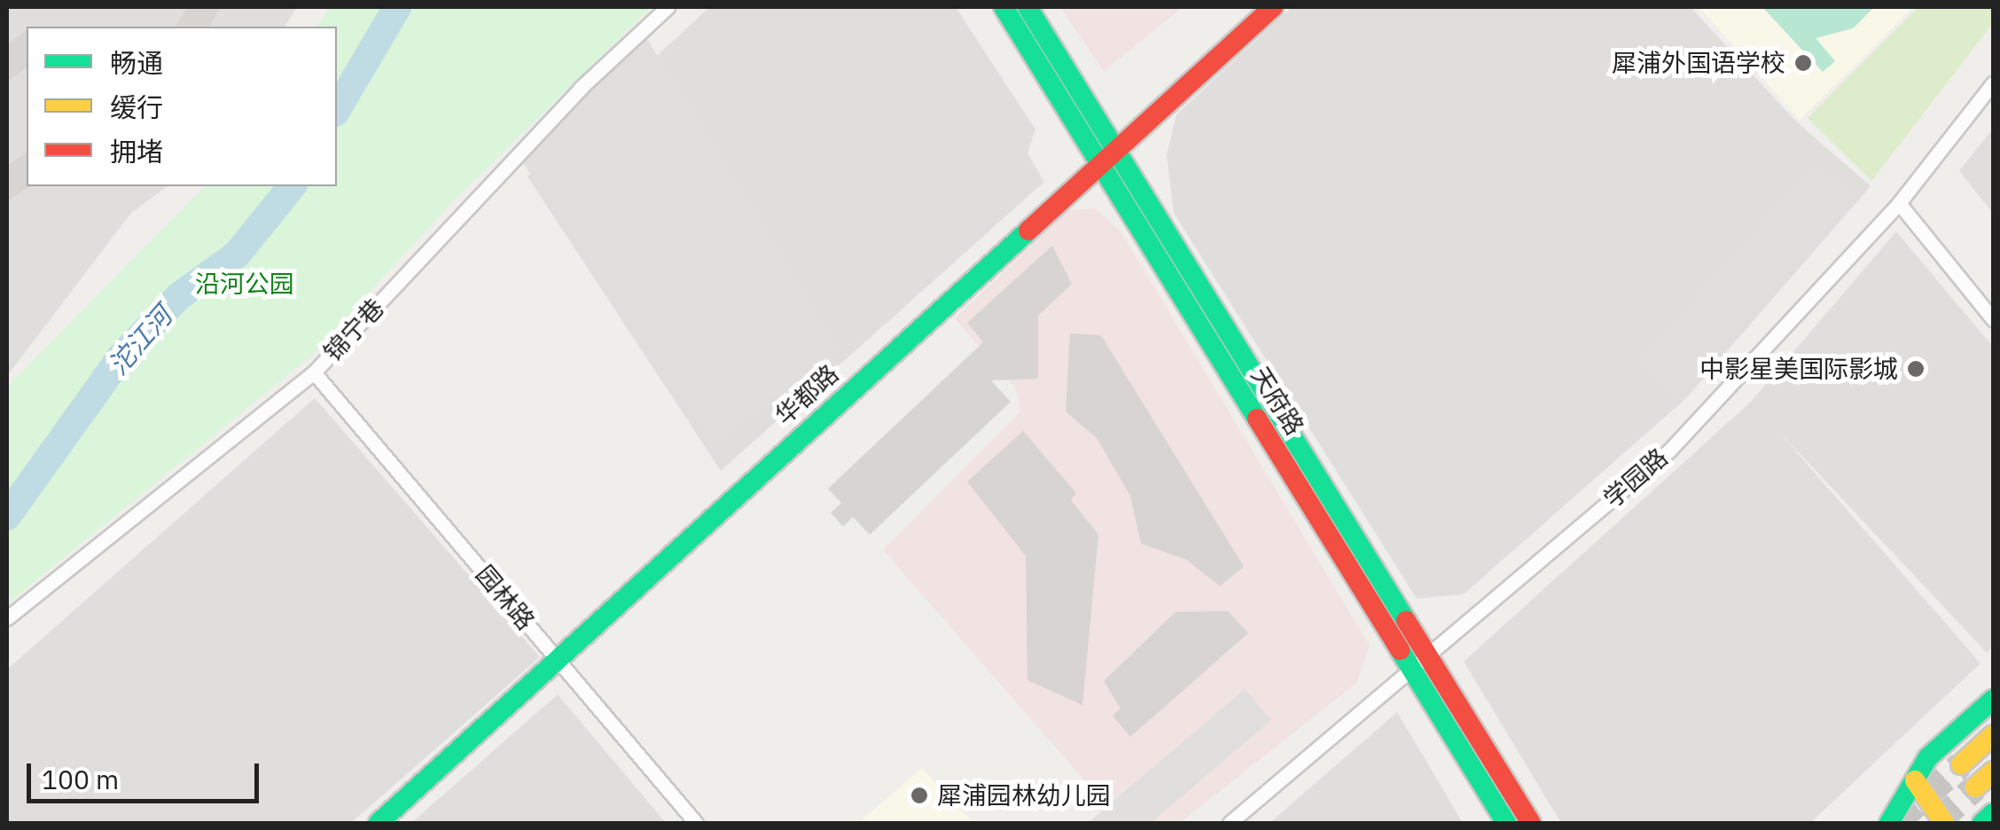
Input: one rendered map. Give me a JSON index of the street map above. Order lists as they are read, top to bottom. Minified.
{"streets":{"main road":["华都路","天府路"],"street":["锦宁巷","学园路","园林路"]},"crossings":[["锦宁巷","园林路"],["华都路","天府路"],["华都路","园林路"],["天府路","学园路"]],"water":["沱江河"],"parks":["沿河公园"],"places":["犀浦外国语学校","中影星美国际影城","犀浦园林幼儿园"],"legend":["畅通","缓行","拥堵"],"scale_bar":"100 m"}
